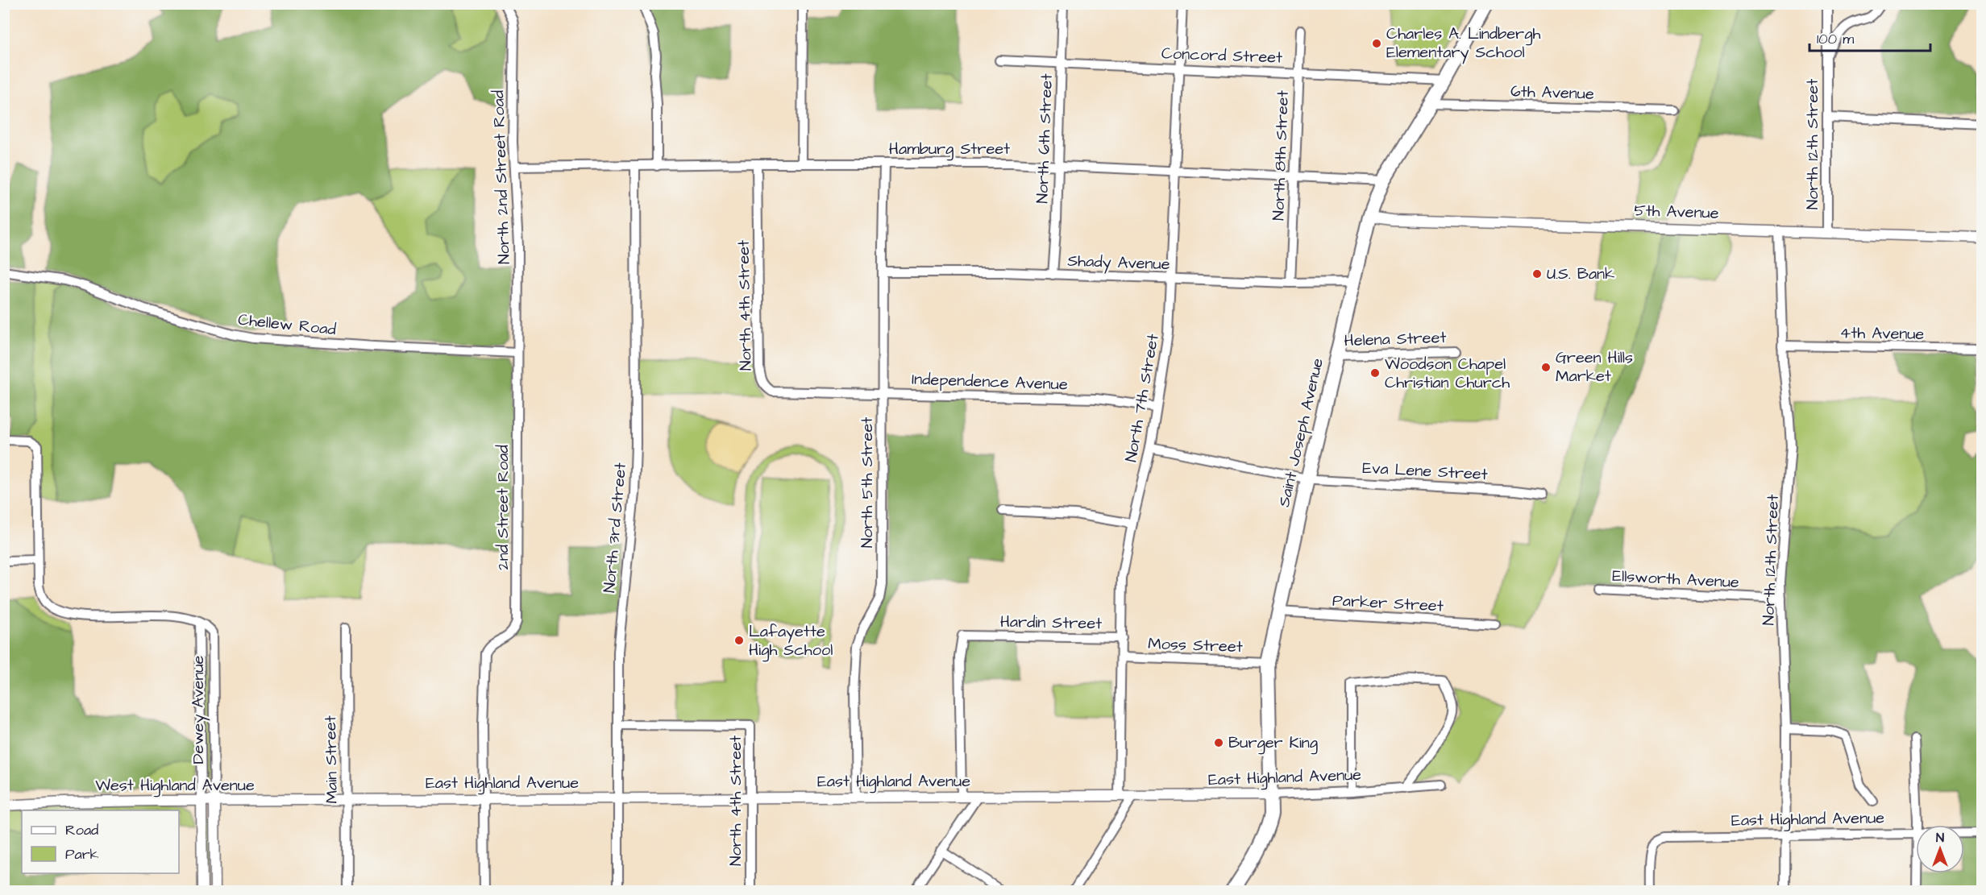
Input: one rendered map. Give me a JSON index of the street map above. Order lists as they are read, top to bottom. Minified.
{"streets":{"main road":["Saint Joseph Avenue"],"street":["Concord Street","6th Avenue","North 6th Street","North 12th Street","Hamburg Street","North 8th Street","North 2nd Street Road","5th Avenue","Shady Avenue","North 4th Street","Chellew Road","4th Avenue","Helena Street","Independence Avenue","North 7th Street","Eva Lene Street","North 5th Street","2nd Street Road","North 3rd Street","Ellsworth Avenue","Parker Street","Hardin Street","Moss Street","Dewey Avenue","Main Street","East Highland Avenue","West Highland Avenue"]},"crossings":[["Concord Street","North 6th Street"],["Concord Street","North 8th Street"],["Concord Street","North 7th Street"],["Concord Street","Saint Joseph Avenue"],["6th Avenue","Saint Joseph Avenue"],["North 6th Street","Hamburg Street"],["North 6th Street","Shady Avenue"],["North 12th Street","5th Avenue"],["North 12th Street","4th Avenue"],["North 12th Street","Ellsworth Avenue"],["North 12th Street","East Highland Avenue"],["Hamburg Street","North 8th Street"],["Hamburg Street","North 2nd Street Road"],["Hamburg Street","North 4th Street"],["Hamburg Street","North 7th Street"],["Hamburg Street","Saint Joseph Avenue"],["Hamburg Street","North 5th Street"],["Hamburg Street","North 3rd Street"],["North 8th Street","Shady Avenue"],["North 2nd Street Road","Chellew Road"],["North 2nd Street Road","2nd Street Road"],["5th Avenue","Saint Joseph Avenue"],["Shady Avenue","North 7th Street"],["Shady Avenue","Saint Joseph Avenue"],["Shady Avenue","North 5th Street"],["North 4th Street","Independence Avenue"],["North 4th Street","North 3rd Street"],["North 4th Street","East Highland Avenue"],["Chellew Road","2nd Street Road"],["Helena Street","Saint Joseph Avenue"],["Independence Avenue","North 7th Street"],["Independence Avenue","North 5th Street"],["North 7th Street","Eva Lene Street"],["North 7th Street","Hardin Street"],["North 7th Street","Moss Street"],["North 7th Street","East Highland Avenue"],["Saint Joseph Avenue","Eva Lene Street"],["Saint Joseph Avenue","Parker Street"],["Saint Joseph Avenue","Moss Street"],["Saint Joseph Avenue","East Highland Avenue"],["North 5th Street","East Highland Avenue"],["2nd Street Road","East Highland Avenue"],["North 3rd Street","East Highland Avenue"],["Hardin Street","East Highland Avenue"],["Dewey Avenue","West Highland Avenue"],["Main Street","East Highland Avenue"],["Main Street","West Highland Avenue"],["East Highland Avenue","West Highland Avenue"]],"places":["Charles A. Lindbergh Elementary School","U.S. Bank","Green Hills Market","Woodson Chapel Christian Church","Lafayette High School","Burger King"],"legend":["Road","Park"],"scale_bar":"100 m","north":"top"}
